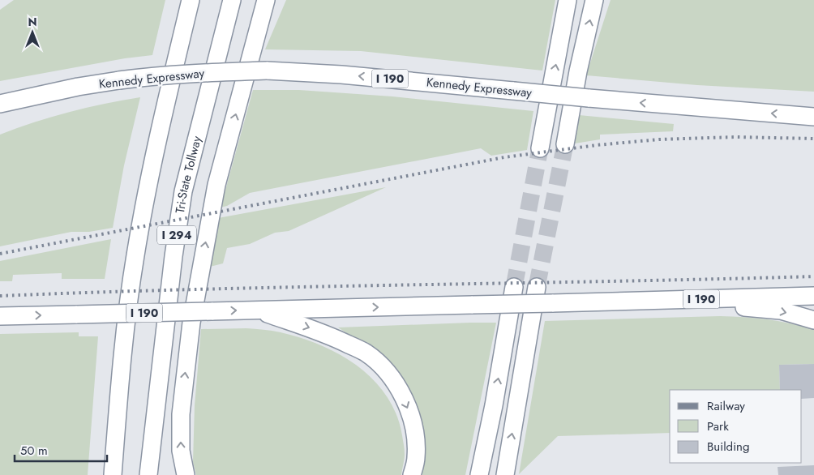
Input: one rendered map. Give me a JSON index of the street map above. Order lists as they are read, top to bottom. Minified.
{"streets":{"highway":["Kennedy Expressway","I 190","Tri-State Tollway","I 294"]},"one_way":["Kennedy Expressway"],"legend":["Railway","Park","Building"],"scale_bar":"50 m","north":"top"}
